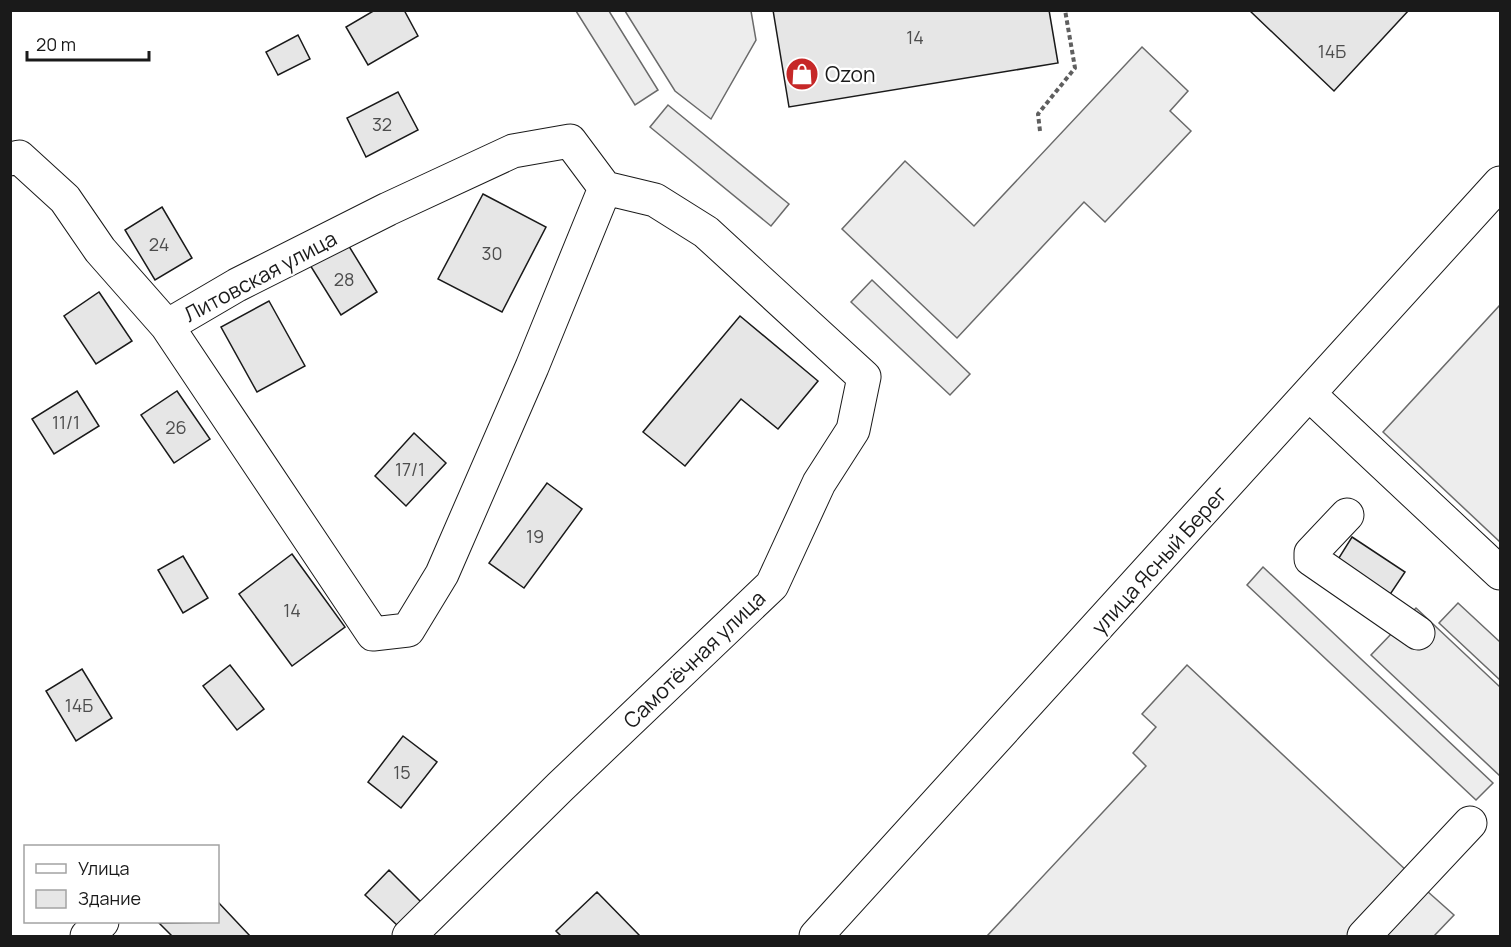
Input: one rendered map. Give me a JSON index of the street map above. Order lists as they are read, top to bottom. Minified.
{"streets":{"street":["Литовская улица","улица Ясный Берег","Самотёчная улица"]},"crossings":[["Литовская улица","Самотёчная улица"]],"places":{"shop":["Ozon"]},"house_numbers":["14","14Б","32","24","30","28","11/1","26","17/1","19","14","14Б","15"],"legend":["Улица","Здание"],"scale_bar":"20 m"}
